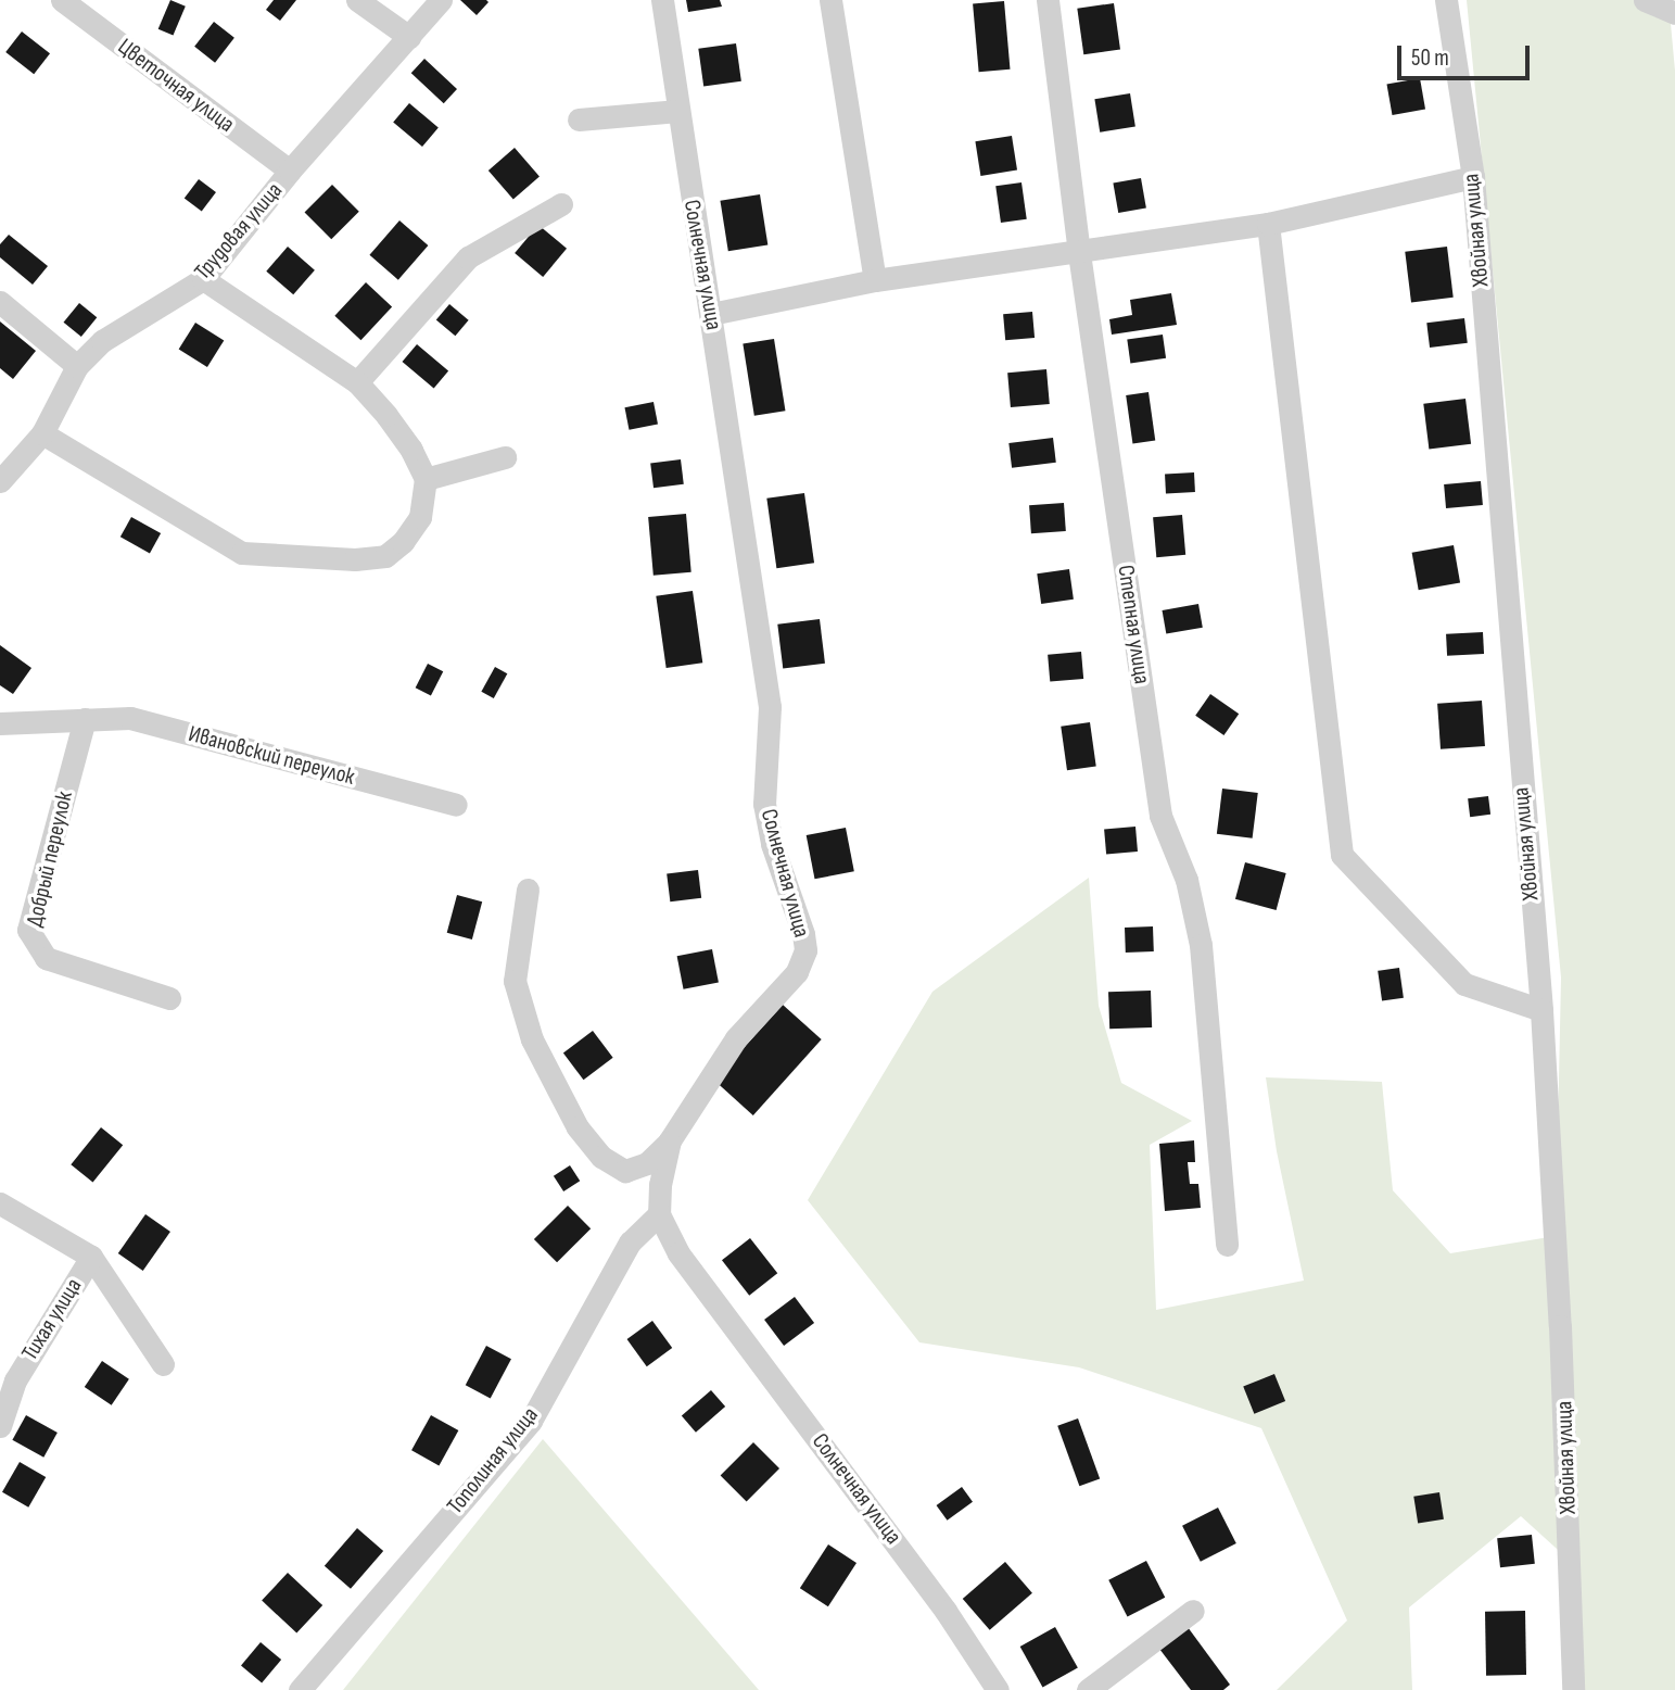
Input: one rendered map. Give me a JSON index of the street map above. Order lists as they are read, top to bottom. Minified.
{"streets":{"street":["Цветочная улица","Хвойная улица","Трудовая улица","Солнечная улица","Степная улица","Ивановский переулок","Добрый переулок","Тихая улица","Тополиная улица"]},"crossings":[["Цветочная улица","Трудовая улица"],["Солнечная улица","Тополиная улица"],["Ивановский переулок","Добрый переулок"]],"scale_bar":"50 m"}
